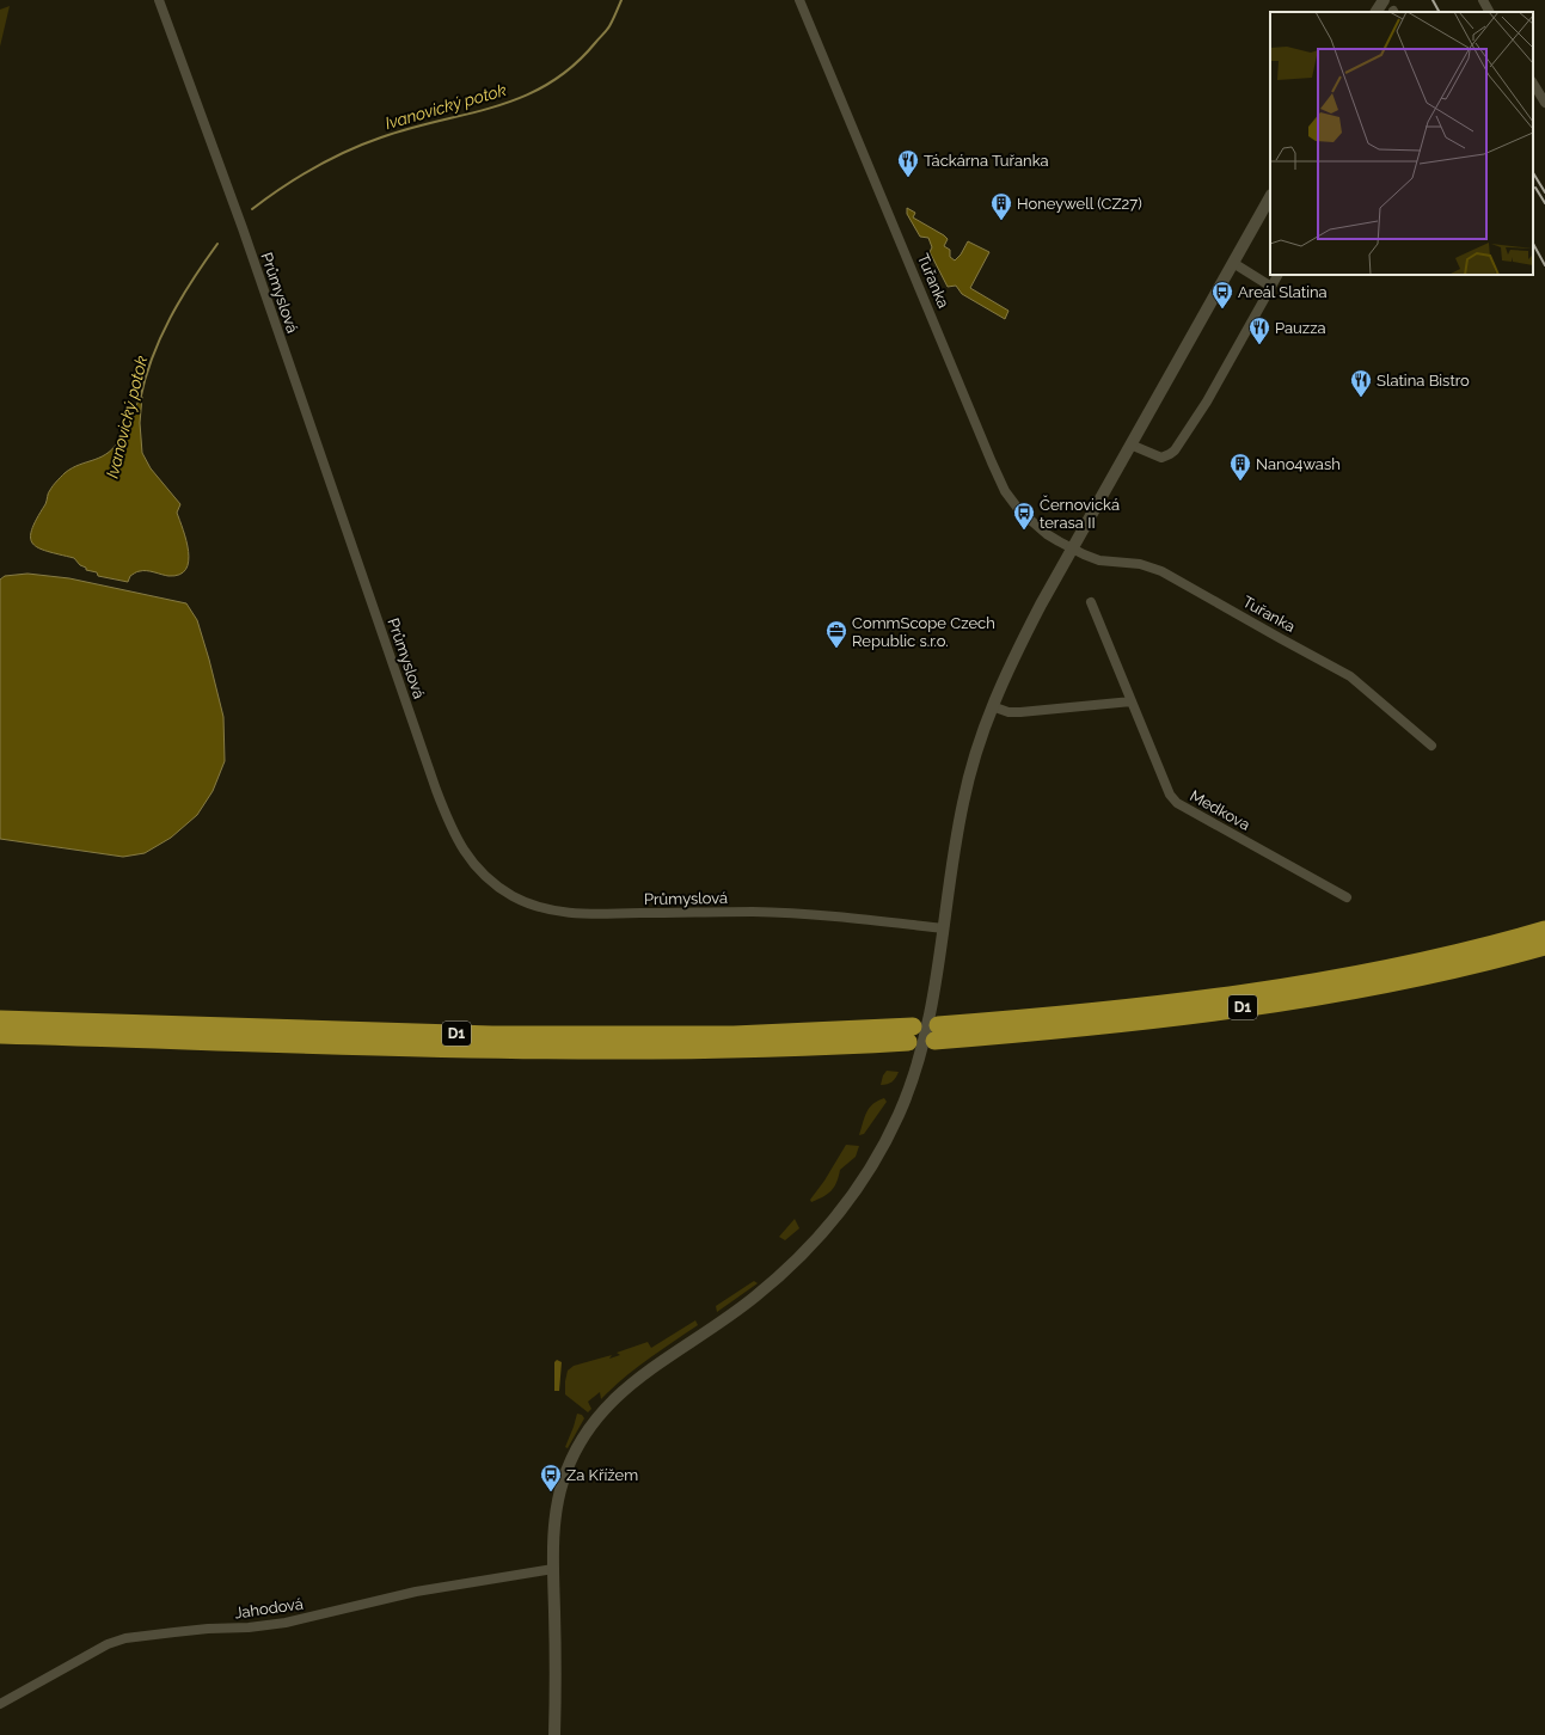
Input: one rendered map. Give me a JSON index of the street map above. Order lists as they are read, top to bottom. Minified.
{"streets":{"highway":["D1"],"street":["Tuřanka","Průmyslová","Medkova","Jahodová"]},"water":["Ivanovický potok"],"places":{"restaurant":["Táckárna Tuřanka","Pauzza","Slatina Bistro"],"building":["Honeywell (CZ27)","Nano4wash"],"bus stop":["Areál Slatina","Černovická terasa II","Za Křížem"],"office":["CommScope Czech Republic s.r.o."]}}
